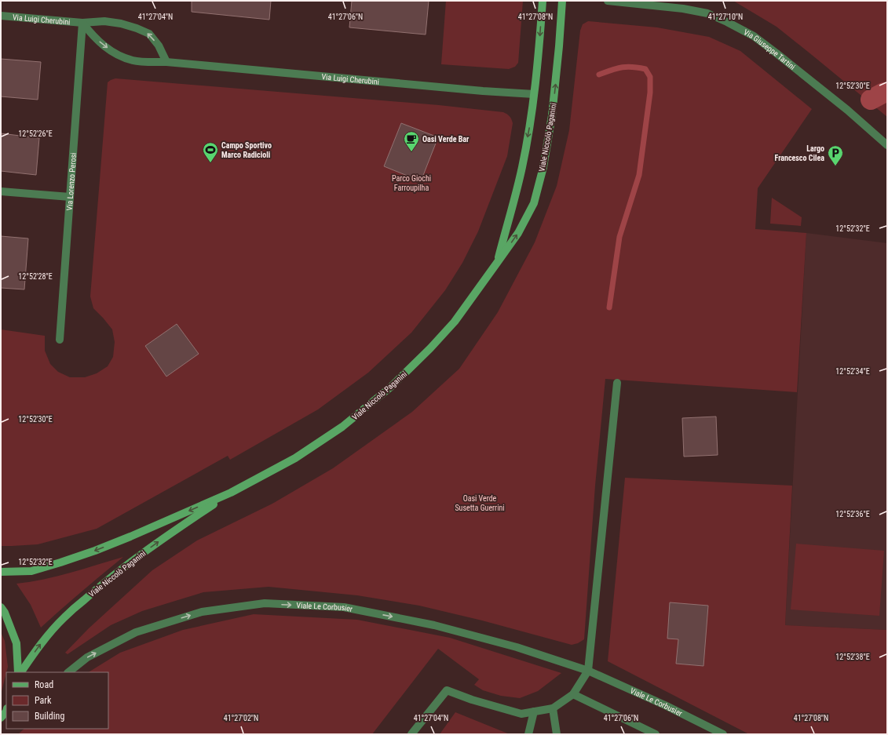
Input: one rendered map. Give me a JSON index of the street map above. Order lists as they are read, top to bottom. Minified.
{"streets":{"street":["Via Luigi Cherubini","Via Giuseppe Tartini","Viale Niccolò Paganini","Via Lorenzo Perosi","Viale Le Corbusier"]},"crossings":[["Via Luigi Cherubini","Viale Niccolò Paganini"],["Via Luigi Cherubini","Via Lorenzo Perosi"]],"one_way":["Viale Le Corbusier"],"parks":["Parco Giochi Farroupilha","Oasi Verde Susetta Guerrini"],"places":{"cafe":["Oasi Verde Bar"],"sports":["Campo Sportivo Marco Radicioli"],"parking":["Largo Francesco Cilea"]},"legend":["Road","Park","Building"],"coordinates":["41°27'04\"N","41°27'06\"N","41°27'08\"N","41°27'10\"N","12°52'30\"E","12°52'26\"E","12°52'32\"E","12°52'28\"E","12°52'34\"E","12°52'36\"E","12°52'38\"E","41°27'02\"N"]}
